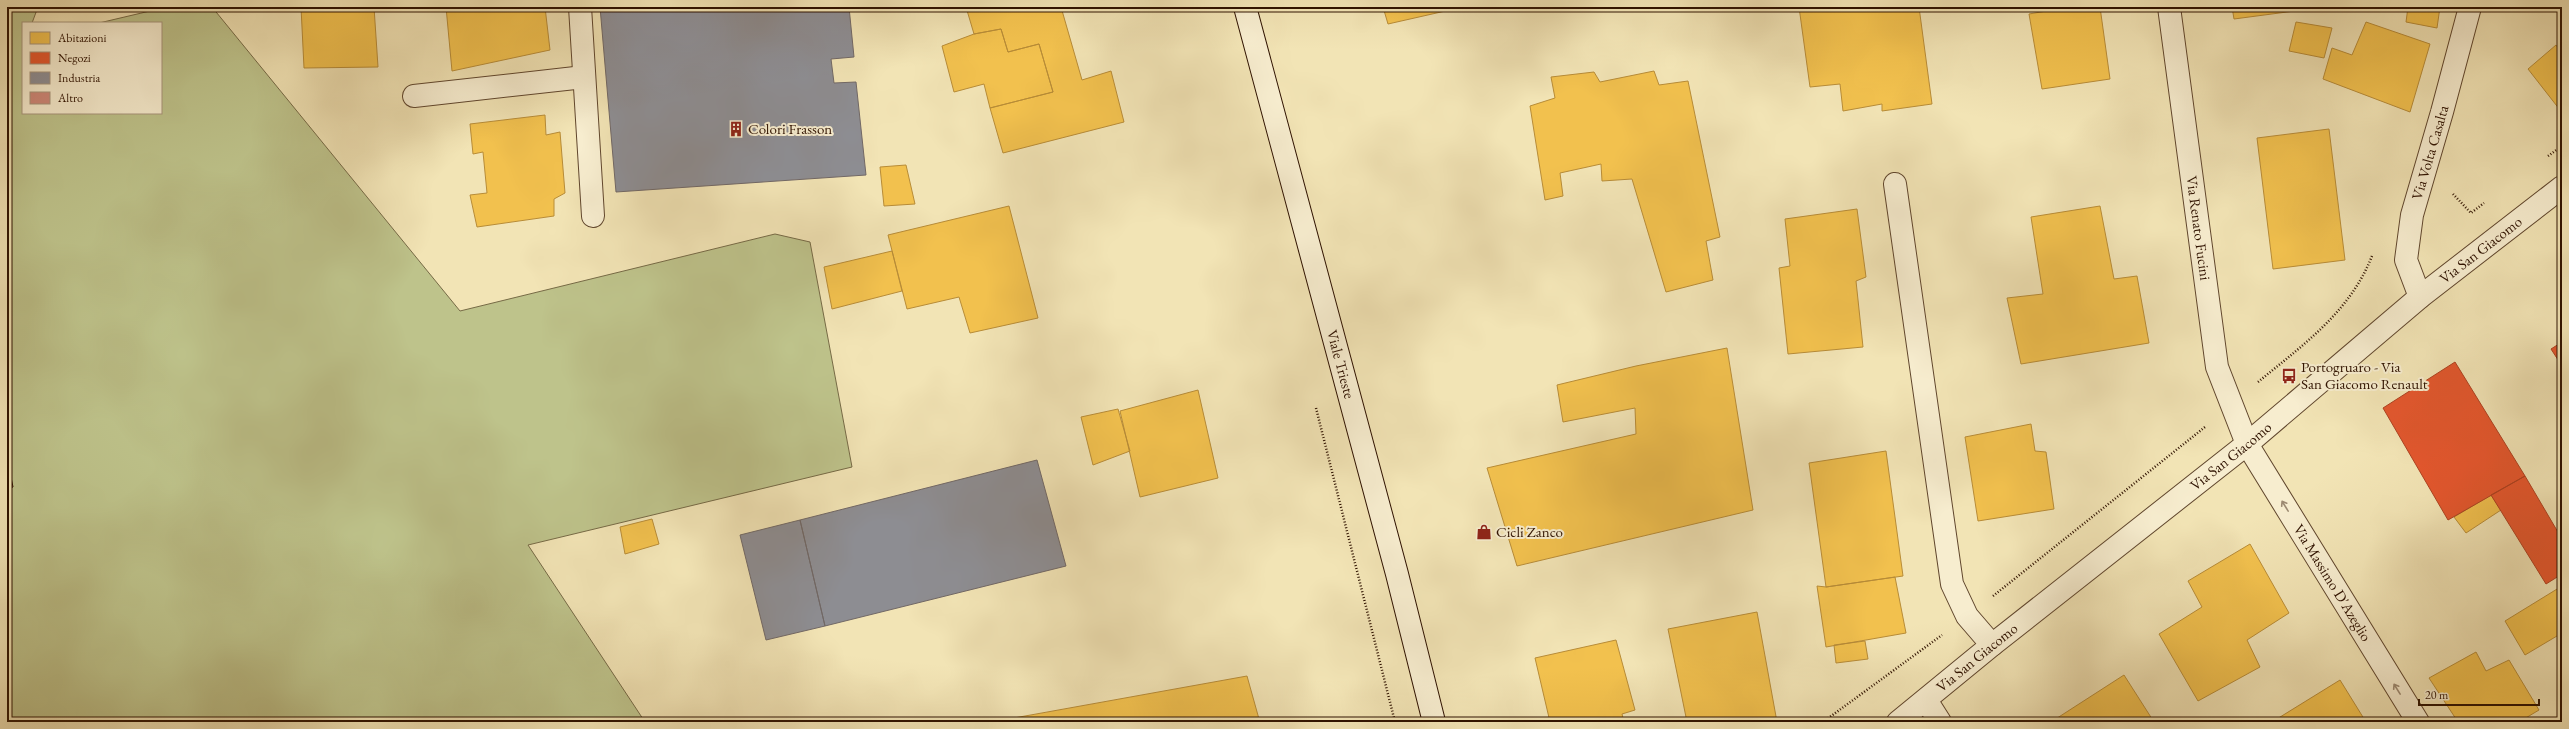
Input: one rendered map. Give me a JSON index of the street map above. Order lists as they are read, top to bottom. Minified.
{"streets":{"street":["Via Volta Casalta","Via Renato Fucini","Via San Giacomo","Viale Trieste","Via Massimo D'Azeglio"]},"crossings":[["Via Volta Casalta","Via San Giacomo"],["Via Renato Fucini","Via San Giacomo"],["Via Renato Fucini","Via Massimo D'Azeglio"],["Via San Giacomo","Via Massimo D'Azeglio"]],"one_way":["Via Massimo D'Azeglio"],"places":{"building":["Colori Frasson"],"bus stop":["Portogruaro - Via San Giacomo Renault"],"shop":["Cicli Zanco"]},"legend":["Abitazioni","Negozi","Industria","Altro"],"scale_bar":"20 m"}
